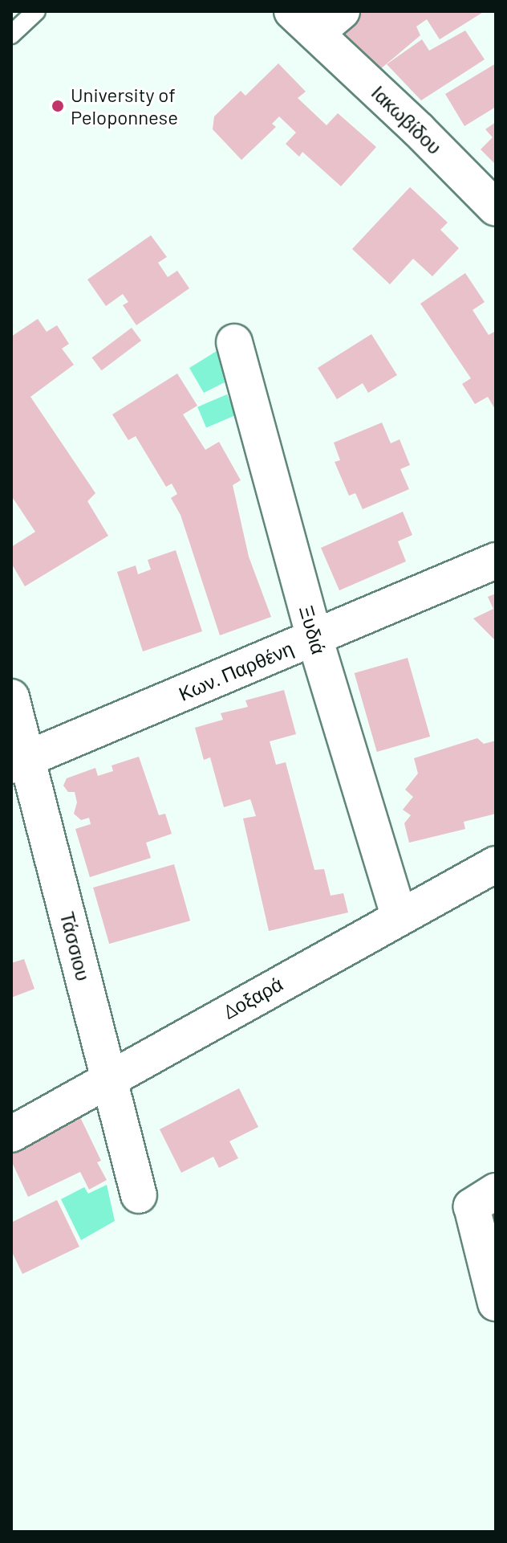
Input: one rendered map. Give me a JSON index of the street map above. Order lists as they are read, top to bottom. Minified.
{"streets":{"street":["Ιακωβίδου","Ξυδιά","Κων. Παρθένη","Τάσσιου","Δοξαρά"]},"crossings":[["Ξυδιά","Κων. Παρθένη"],["Ξυδιά","Δοξαρά"],["Κων. Παρθένη","Τάσσιου"],["Τάσσιου","Δοξαρά"]],"places":["University of Peloponnese"]}
